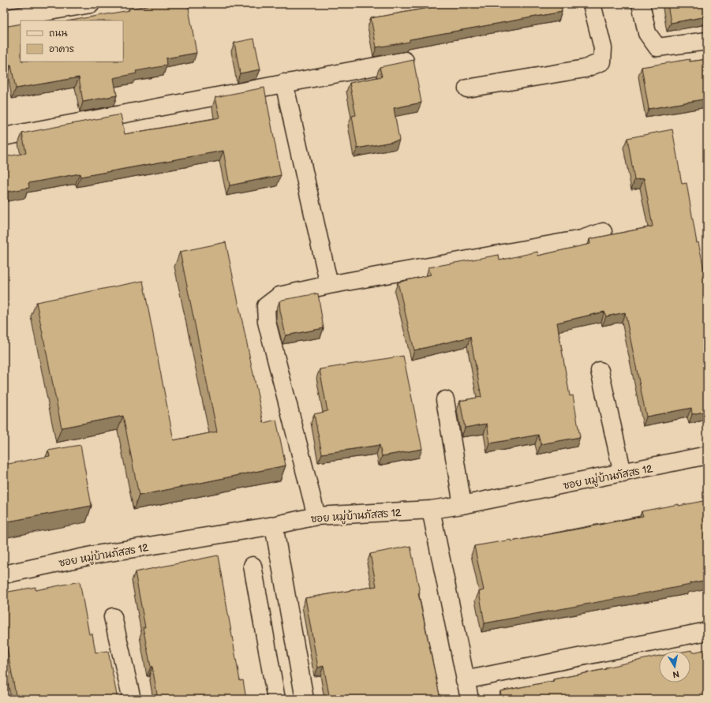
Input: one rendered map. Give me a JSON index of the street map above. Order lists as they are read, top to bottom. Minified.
{"streets":{"street":["ซอย หมู่บ้านภัสสร 12"]},"legend":["ถนน","อาคาร"],"north":"bottom"}
